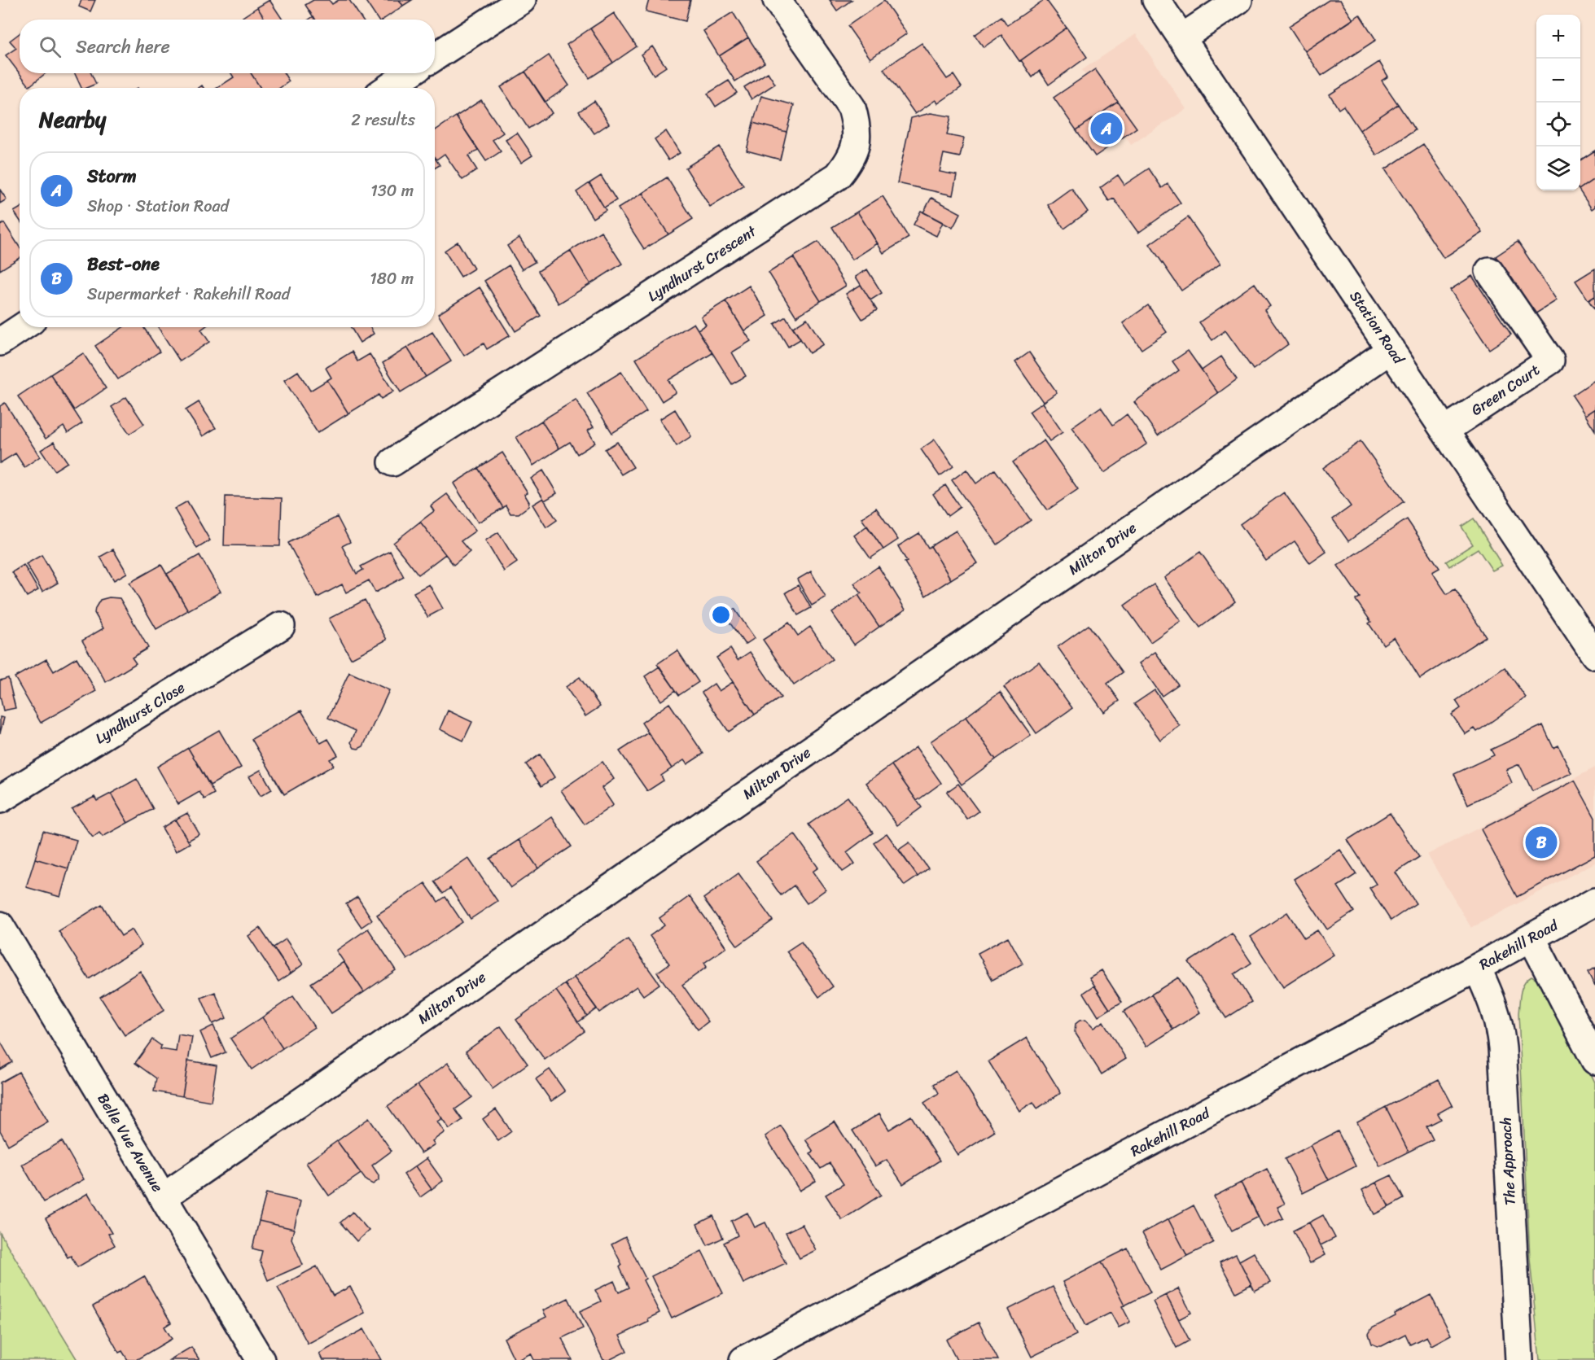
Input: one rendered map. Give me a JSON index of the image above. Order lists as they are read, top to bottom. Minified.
{"streets":{"street":["Lyndhurst Crescent","Station Road","Green Court","Milton Drive","Lyndhurst Close","Rakehill Road","Belle Vue Avenue","The Approach"]},"crossings":[["Station Road","Green Court"],["Station Road","Milton Drive"],["Milton Drive","Belle Vue Avenue"],["Rakehill Road","The Approach"]],"page":{"map_buttons":["+","−"],"search":"Search here","heading":["Nearby","2 results"],"pins":["A","B"],"list":[{"mark":"A","name":"Storm","note":"Shop · Station Road","value":"130 m"},{"mark":"B","name":"Best-one","note":"Supermarket · Rakehill Road","value":"180 m"}]}}
